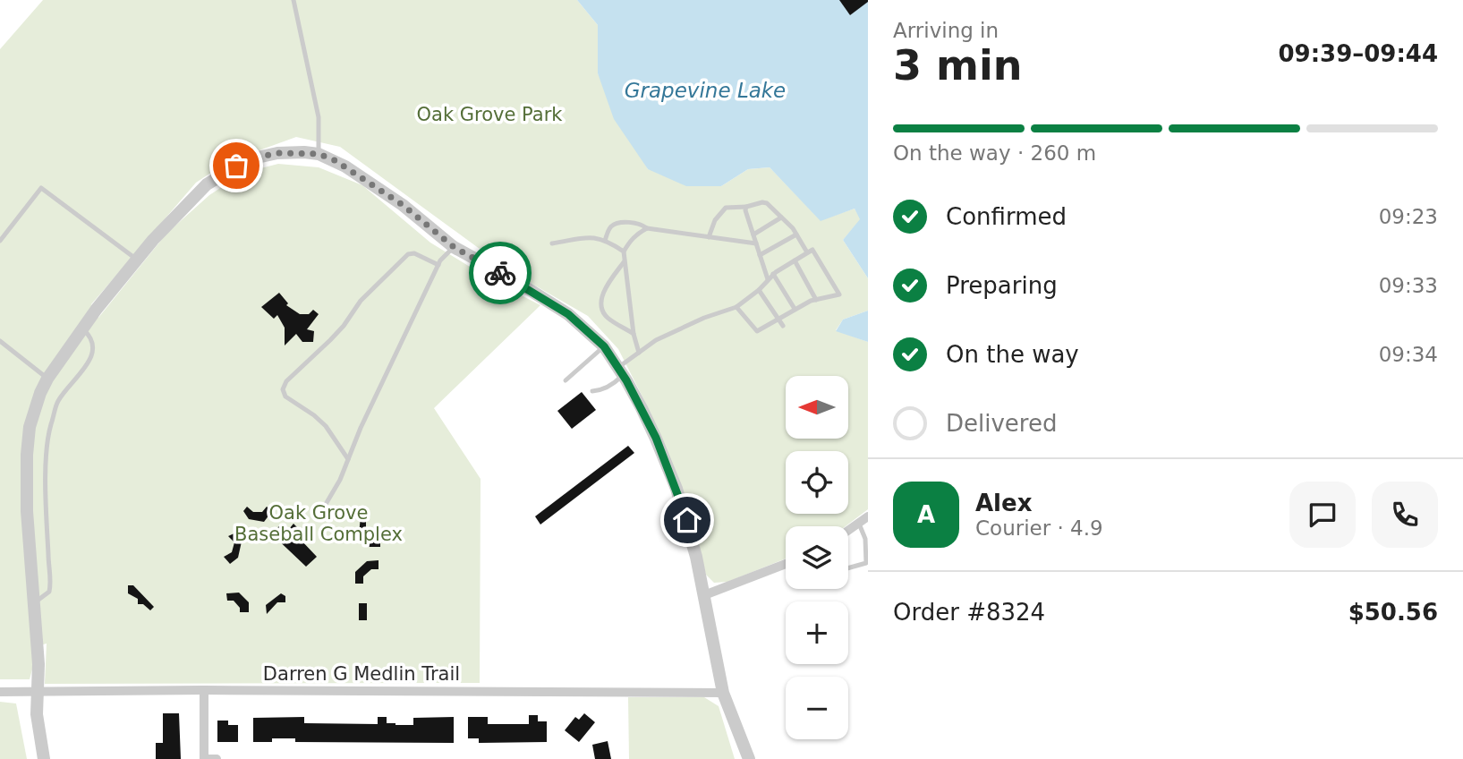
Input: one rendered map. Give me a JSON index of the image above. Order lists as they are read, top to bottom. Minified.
{"streets":{"street":["Darren G Medlin Trail"]},"water":["Grapevine Lake"],"parks":["Oak Grove Park","Oak Grove Baseball Complex"],"north":"left","page":{"heading":["3 min","Arriving in","09:39–09:44"],"panel":["Alex","Courier · 4.9","Order #8324","$50.56"],"bar":"On the way · 260 m","list":[["Confirmed","09:23"],["Preparing","09:33"],["On the way","09:34"],"Delivered"],"map_buttons":["+","−"],"round":"A"}}
